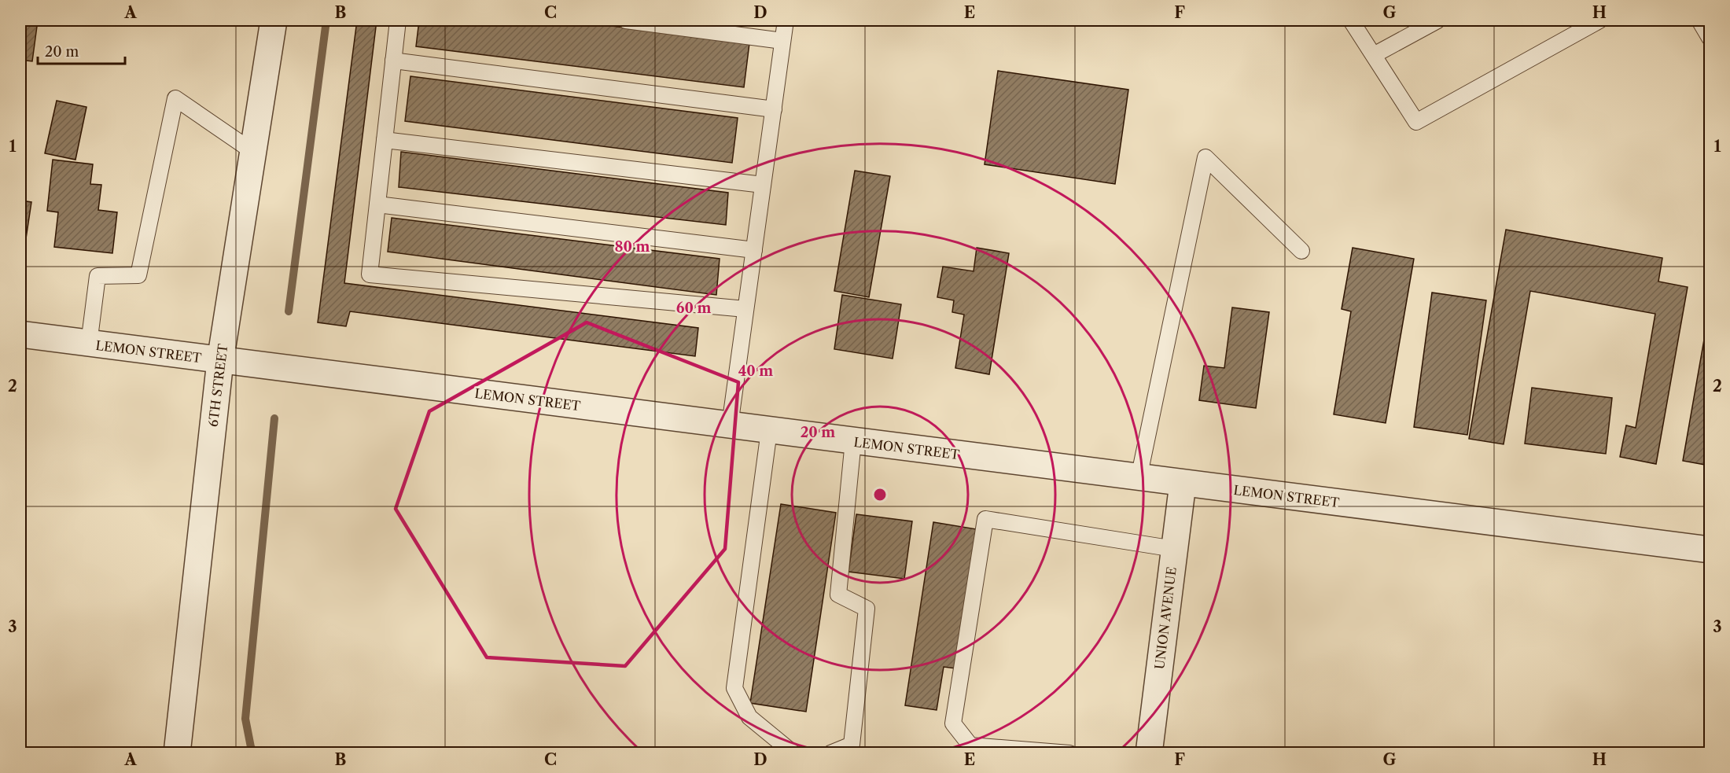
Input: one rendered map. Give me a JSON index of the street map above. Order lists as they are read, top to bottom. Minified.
{"streets":{"street":["LEMON STREET","6TH STREET","UNION AVENUE"]},"crossings":[["LEMON STREET","6TH STREET"],["LEMON STREET","UNION AVENUE"]],"scale_bar":"20 m","grid":{"columns":["A","B","C","D","E","F","G","H"],"rows":["1","2","3"]},"rings":["80 m","60 m","40 m","20 m"]}
